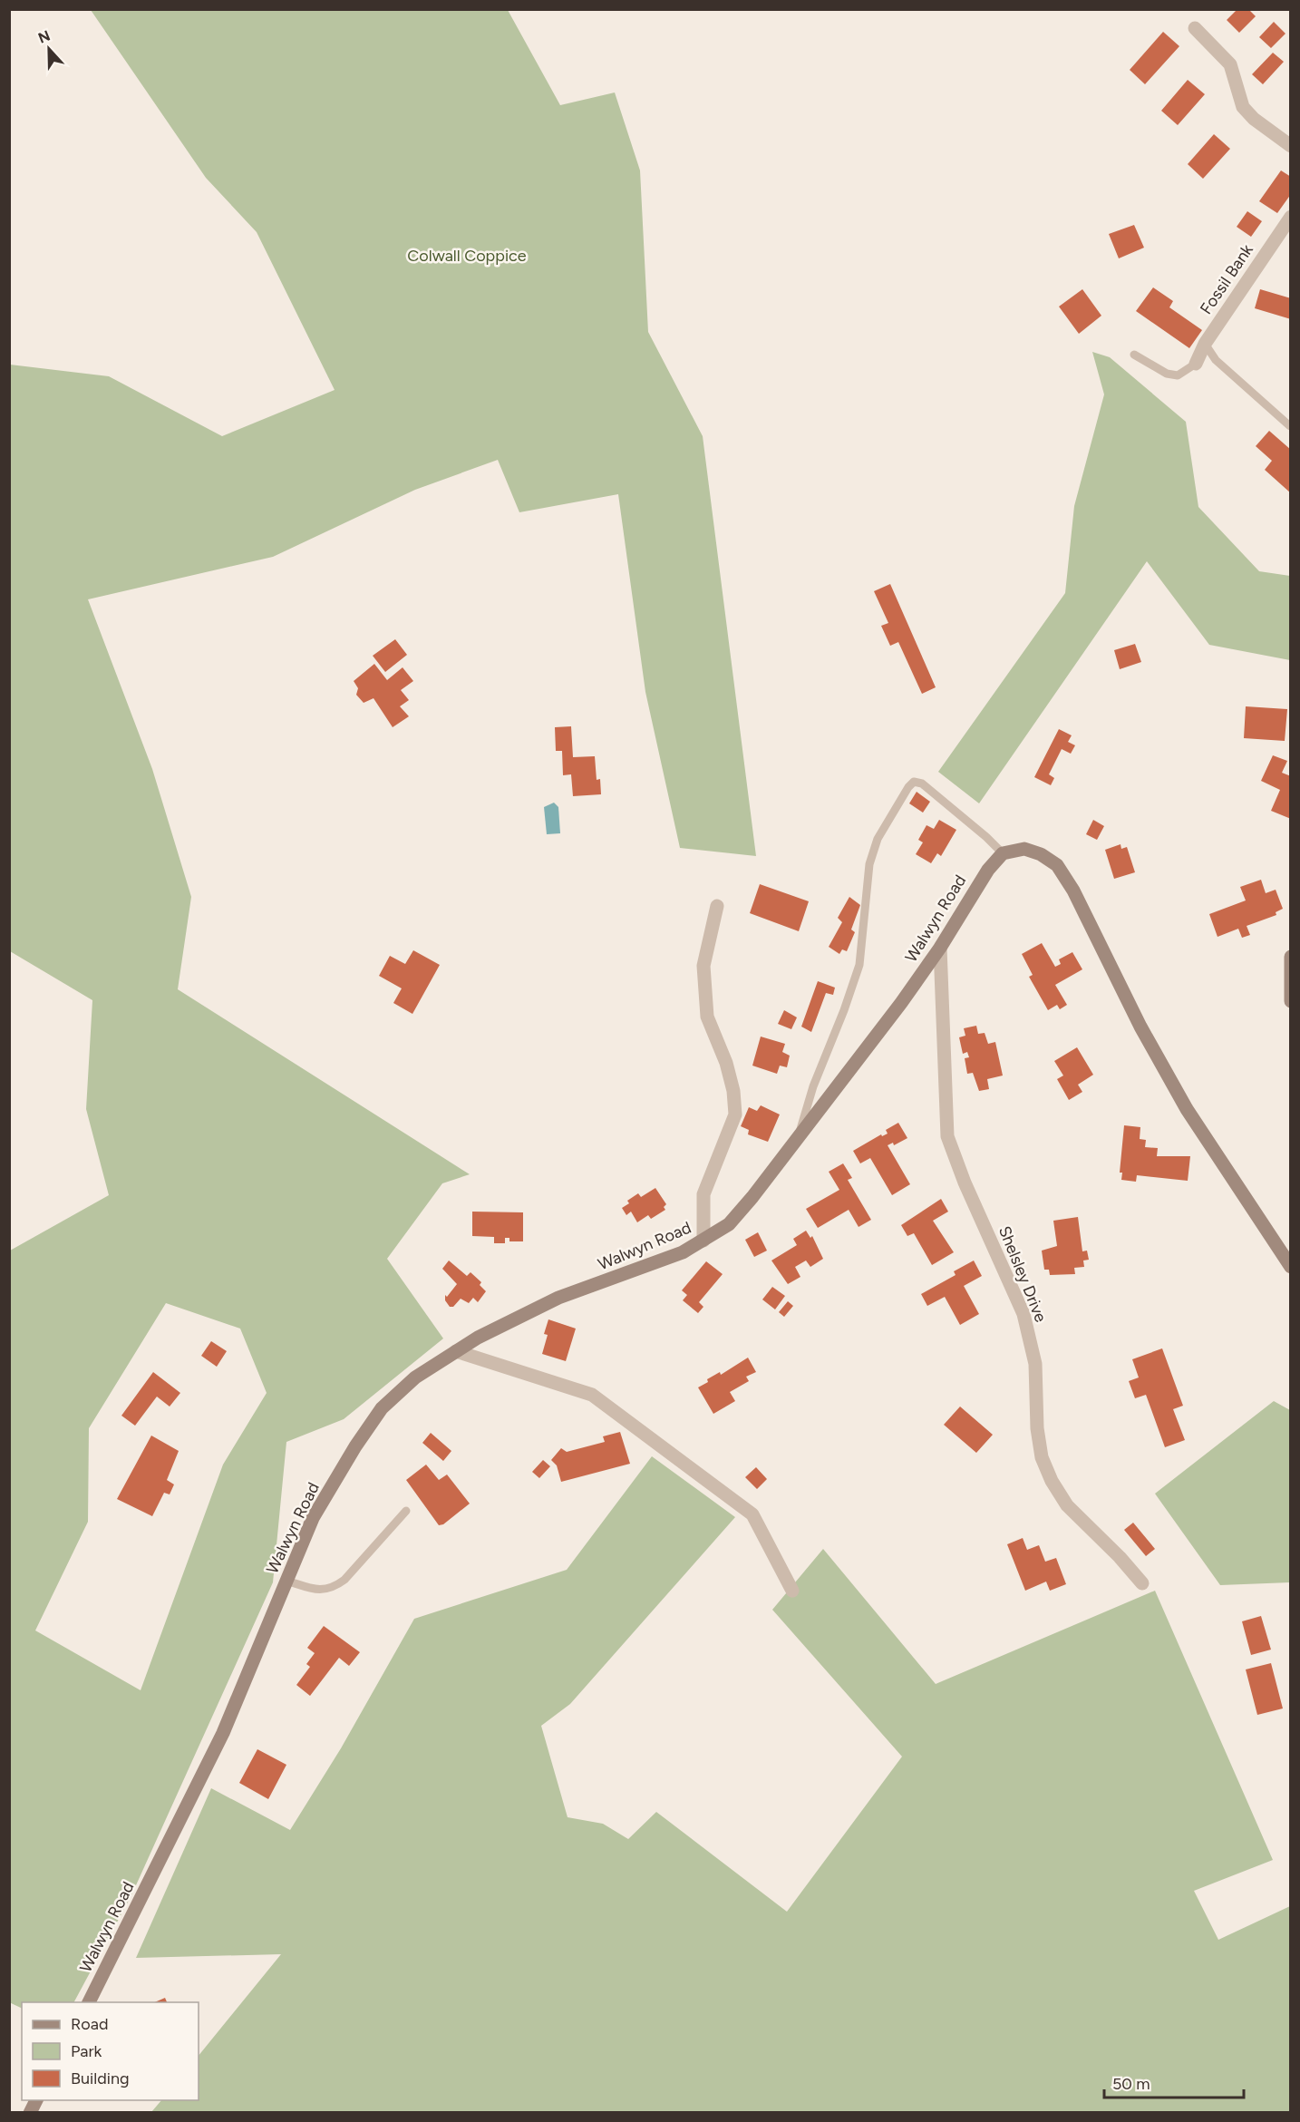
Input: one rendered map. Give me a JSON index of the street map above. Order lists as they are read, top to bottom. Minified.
{"streets":{"main road":["Walwyn Road"],"street":["Fossil Bank","Shelsley Drive"]},"crossings":[["Walwyn Road","Shelsley Drive"]],"parks":["Colwall Coppice"],"legend":["Road","Park","Building"],"scale_bar":"50 m","north":"top"}
